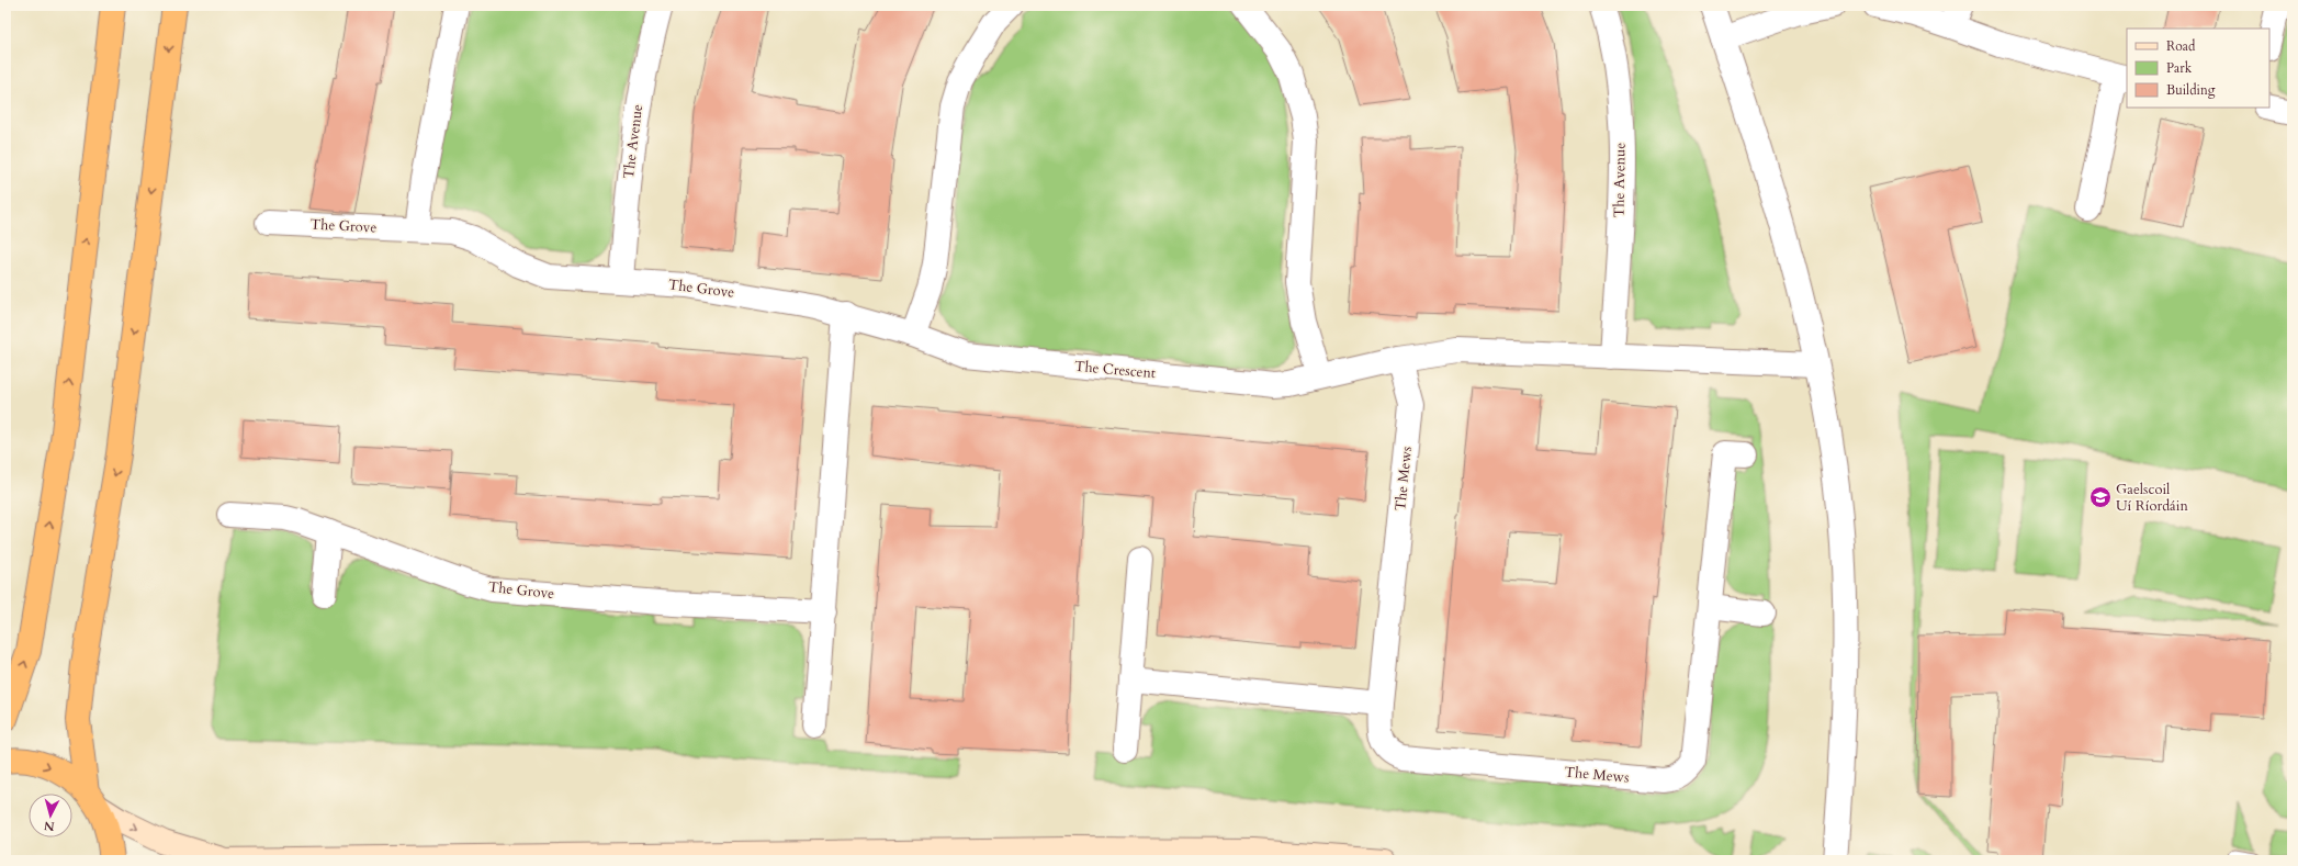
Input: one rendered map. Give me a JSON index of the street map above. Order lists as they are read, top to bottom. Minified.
{"streets":{"street":["The Avenue","The Grove","The Crescent","The Mews"]},"crossings":[["The Avenue","The Grove"],["The Avenue","The Crescent"],["The Grove","The Crescent"],["The Crescent","The Mews"]],"places":{"school or university":["Gaelscoil Uí Ríordáin"]},"legend":["Road","Park","Building"],"north":"bottom"}
